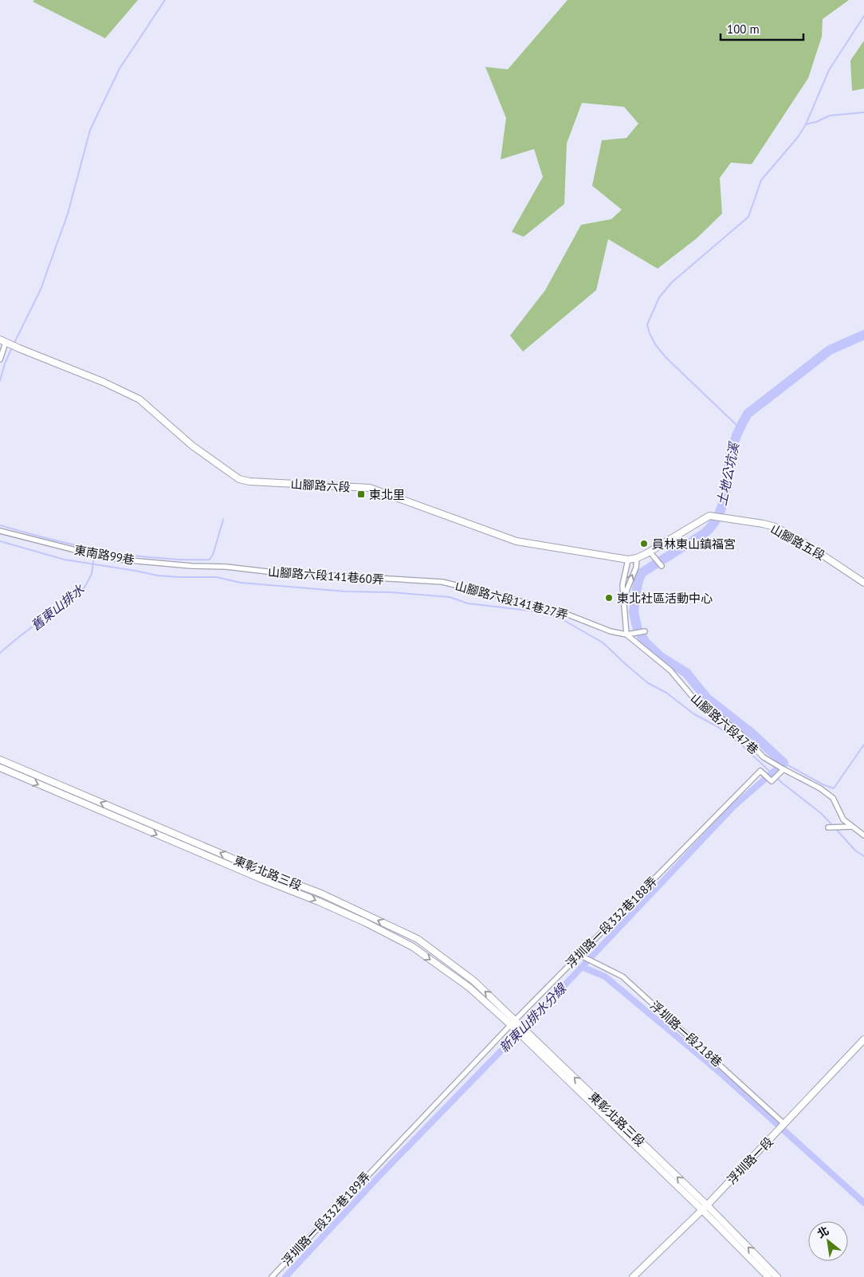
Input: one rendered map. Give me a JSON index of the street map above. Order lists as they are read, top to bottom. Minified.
{"streets":{"street":["山腳路六段","山腳路五段","東南路99巷","山腳路六段141巷60弄","山腳路六段141巷27弄","山腳路六段47巷","東彰北路三段","浮圳路一段332巷188弄","浮圳路一段218巷","浮圳路一段","浮圳路一段332巷189弄"]},"crossings":[["山腳路六段","山腳路五段"],["東南路99巷","山腳路六段141巷60弄"],["山腳路六段141巷60弄","山腳路六段141巷27弄"],["山腳路六段141巷27弄","山腳路六段47巷"],["山腳路六段47巷","浮圳路一段332巷188弄"],["東彰北路三段","浮圳路一段332巷188弄"],["東彰北路三段","浮圳路一段"],["浮圳路一段332巷188弄","浮圳路一段218巷"],["浮圳路一段332巷188弄","浮圳路一段332巷189弄"],["浮圳路一段218巷","浮圳路一段"]],"water":["土地公坑溪","舊東山排水","新東山排水分線"],"places":{"transit":["東北里"],"other":["員林東山鎮福宮","東北社區活動中心"]},"scale_bar":"100 m","north":"top left"}
